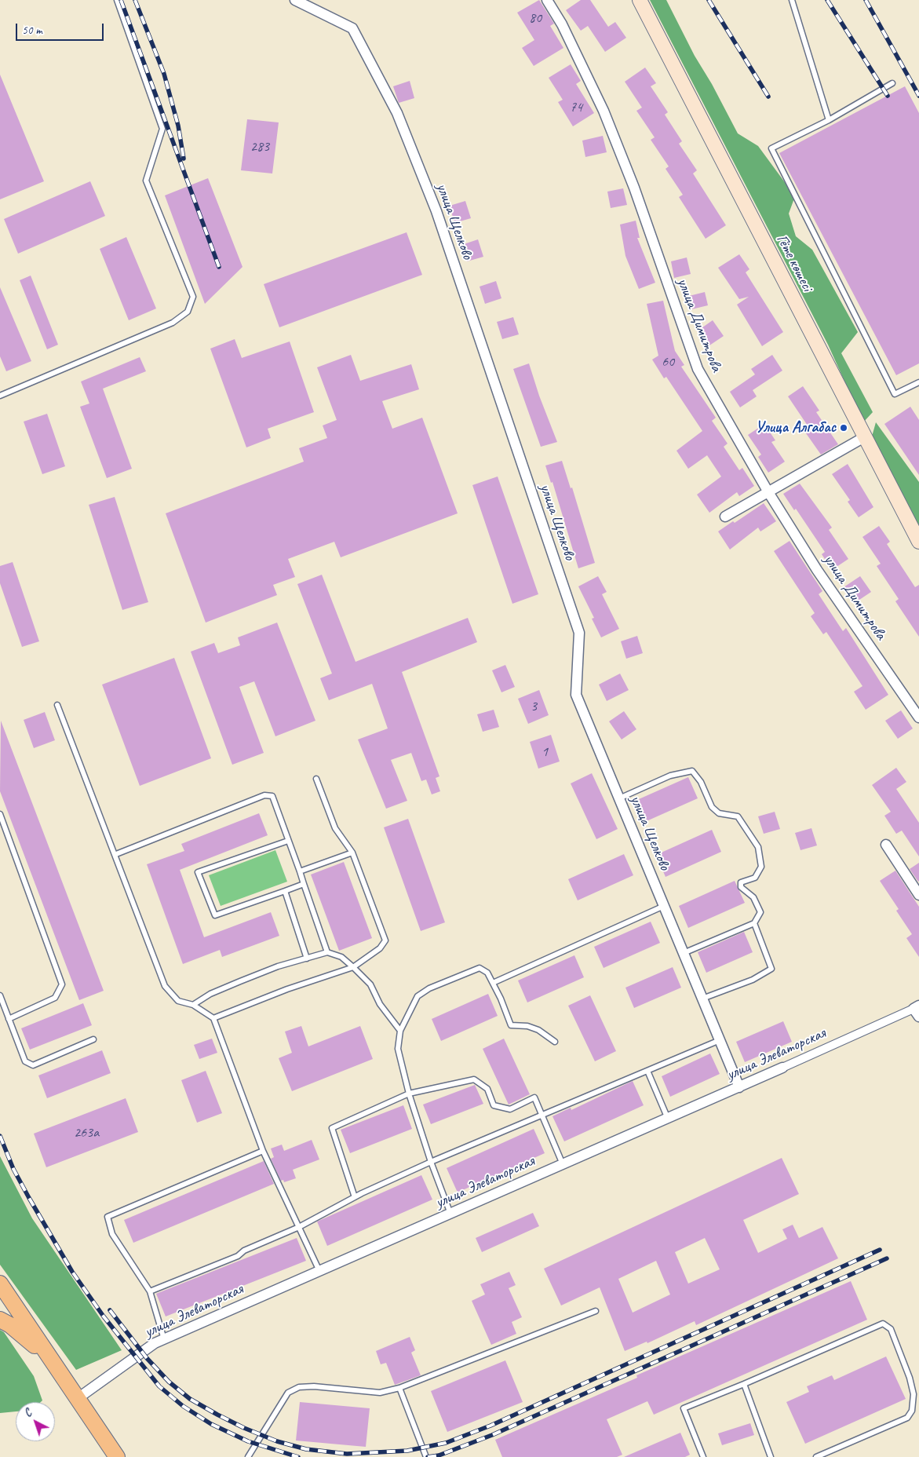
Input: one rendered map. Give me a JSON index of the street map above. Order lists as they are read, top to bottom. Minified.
{"streets":{"main road":["Гёте көшесі"],"street":["улица Щелково","улица Димитрова","улица Элеваторская"]},"crossings":[["улица Щелково","улица Элеваторская"]],"places":["Улица Алгабас"],"house_numbers":["80","74","283","60","3","1","263а"],"scale_bar":"50 m","north":"top left"}
